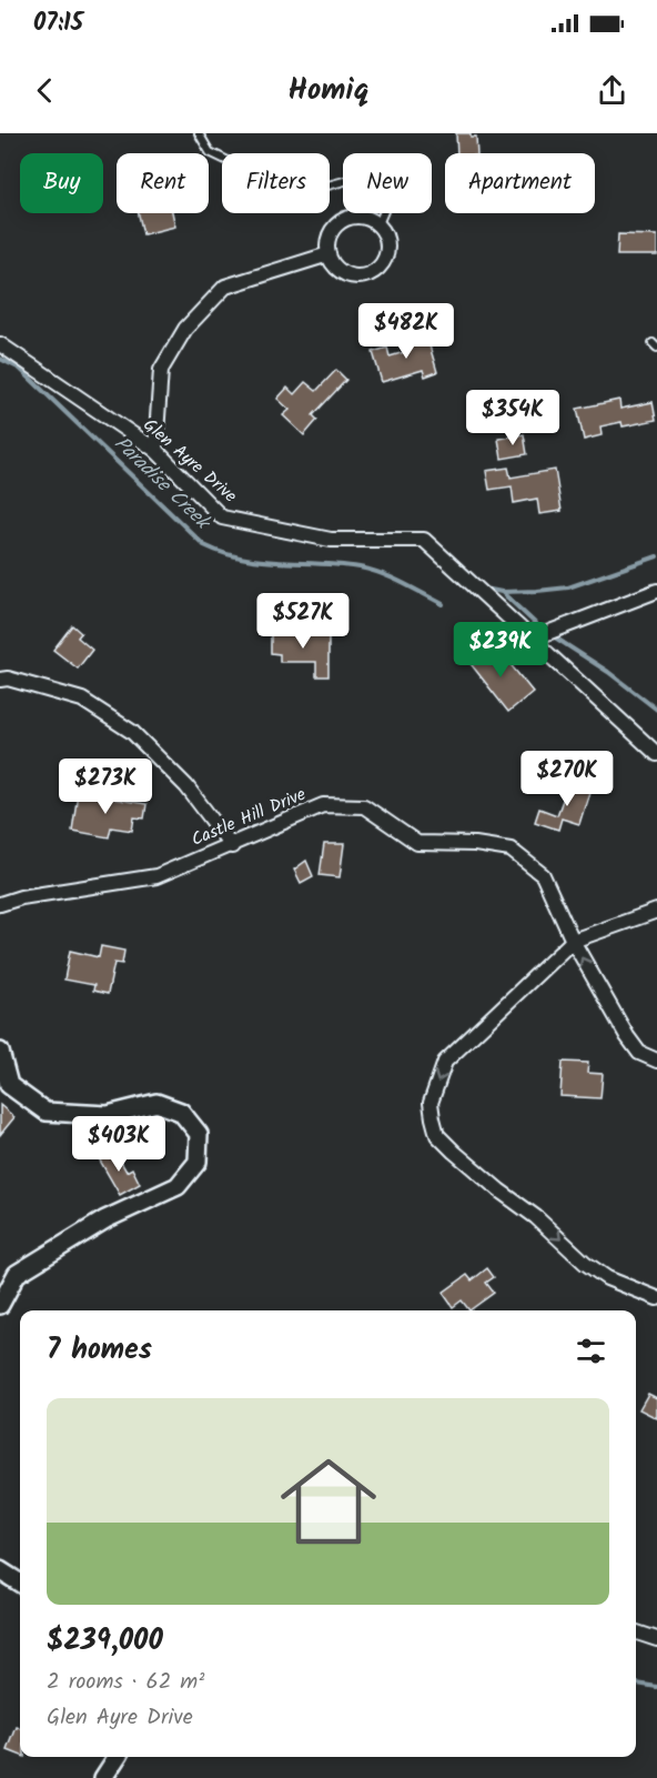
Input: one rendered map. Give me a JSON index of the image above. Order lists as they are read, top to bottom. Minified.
{"streets":{"street":["Glen Ayre Drive","Castle Hill Drive"]},"water":["Paradise Creek"],"page":{"status":"07:15","header":"Homiq","chip":["Buy","Rent","Filters","New","Apartment"],"price":["$482K","$354K","$527K","$239K","$270K","$273K","$403K"],"heading":"7 homes","list":[{"name":"$239,000","note":"2 rooms · 62 m² · Glen Ayre Drive"}]}}
